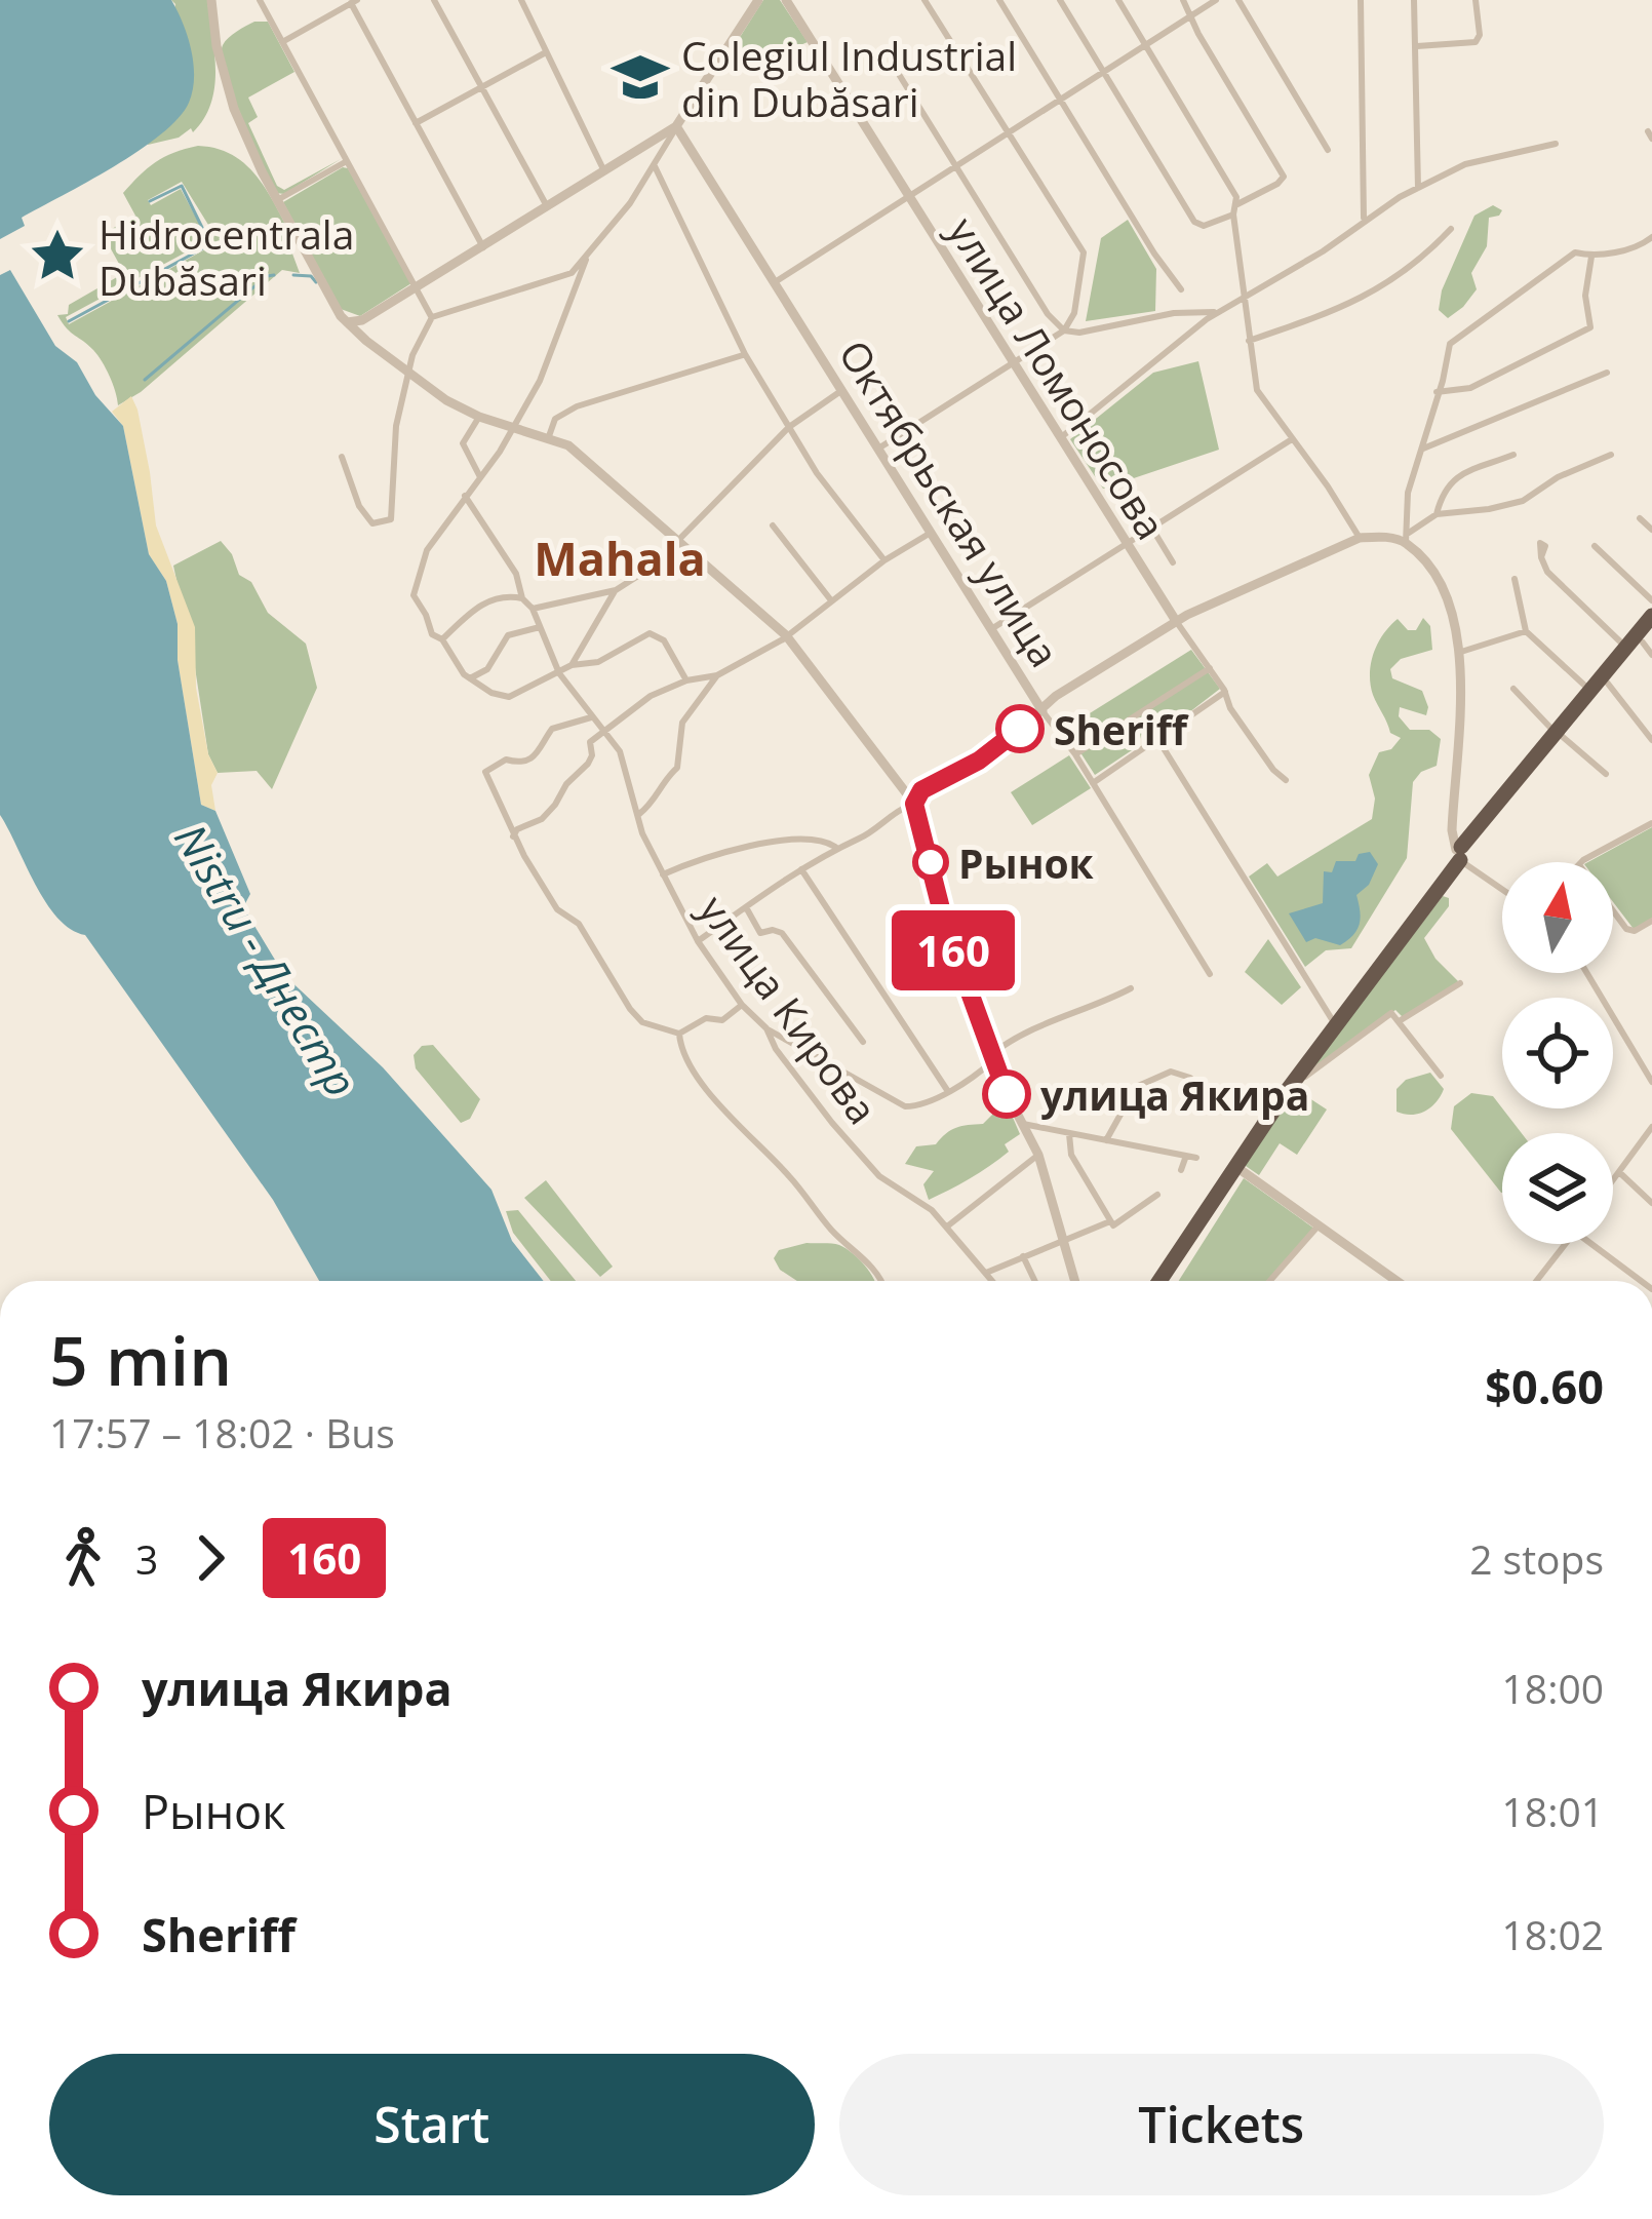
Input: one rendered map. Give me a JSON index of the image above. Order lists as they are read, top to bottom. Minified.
{"streets":{"street":["улица Ломоносова","Октябрьская улица","улица Кирова"]},"districts":["Mahala"],"water":["Nistru - Днестр"],"places":{"school or university":["Colegiul Industrial din Dubăsari"],"place":["Hidrocentrala Dubăsari"],"other":["Sheriff","Рынок","улица Якира"]},"lines":["bus line 160"],"north":"top","page":{"on_map":"160","heading":["5 min","17:57 – 18:02 · Bus","$0.60"],"legs":["3","160","2 stops"],"list":[{"name":"улица Якира","value":"18:00"},{"name":"Рынок","value":"18:01"},{"name":"Sheriff","value":"18:02"}],"buttons":["Start","Tickets"]}}
